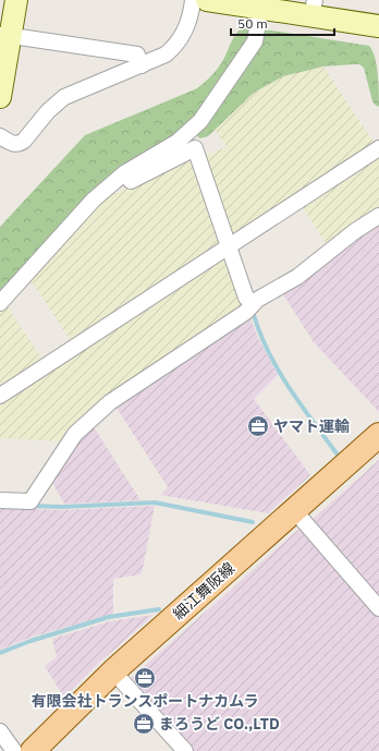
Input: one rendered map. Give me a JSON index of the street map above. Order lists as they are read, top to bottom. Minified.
{"streets":{"main road":["細江舞阪線"]},"places":{"office":["ヤマト運輸","有限会社トランスポートナカムラ","まろうど CO.,LTD"]},"scale_bar":"50 m"}
